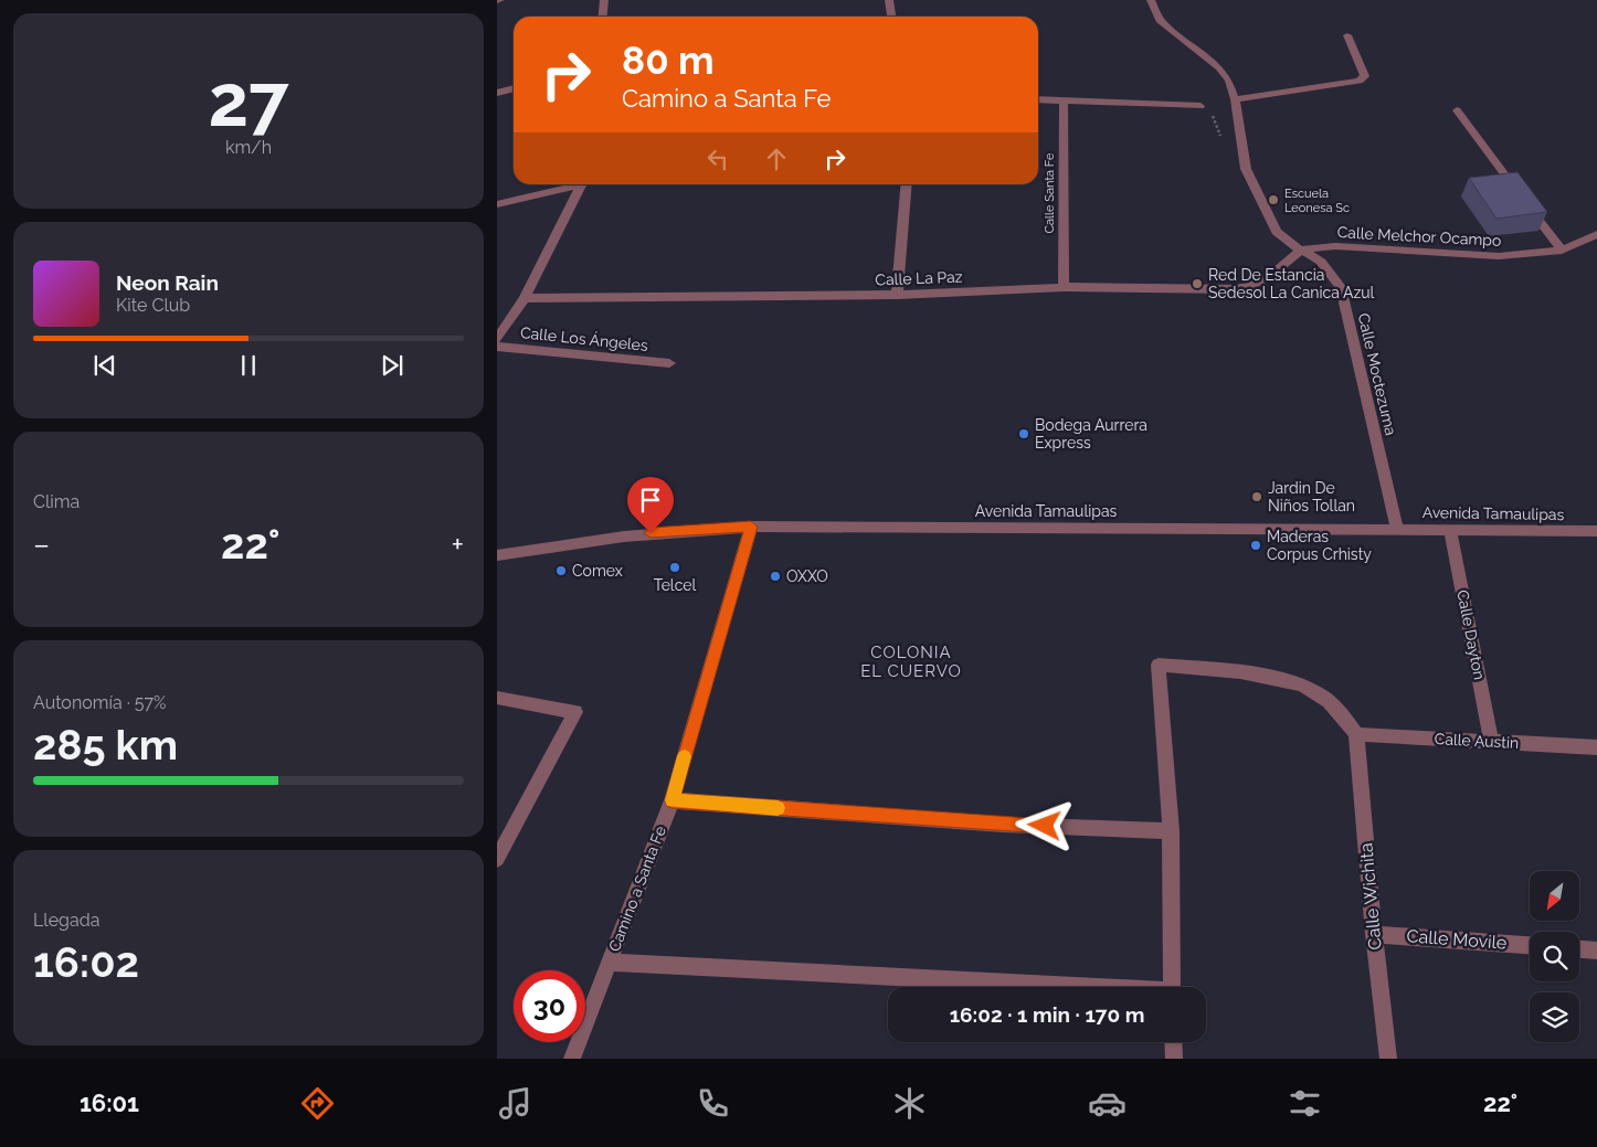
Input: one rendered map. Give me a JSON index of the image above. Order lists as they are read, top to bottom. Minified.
{"streets":{"street":["Calle Santa Fe","Calle Melchor Ocampo","Calle La Paz","Calle Los Ángeles","Calle Moctezuma","Avenida Tamaulipas","Calle Dayton","Calle Austin","Camino a Santa Fe","Calle Wichita","Calle Movile"]},"crossings":[["Calle Santa Fe","Calle La Paz"],["Calle Melchor Ocampo","Calle La Paz"],["Calle Melchor Ocampo","Calle Moctezuma"],["Calle La Paz","Calle Moctezuma"],["Calle Moctezuma","Avenida Tamaulipas"],["Avenida Tamaulipas","Calle Dayton"],["Avenida Tamaulipas","Camino a Santa Fe"],["Calle Dayton","Calle Austin"],["Calle Austin","Calle Wichita"],["Calle Wichita","Calle Movile"]],"districts":["COLONIA EL CUERVO"],"places":["Escuela Leonesa Sc","Red De Estancia Sedesol La Canica Azul","Bodega Aurrera Express","Jardin De Niños Tollan","Maderas Corpus Crhisty","Telcel","Comex","OXXO"],"north":"bottom left","page":{"tile":[["27","km/h"],"Clima",["Autonomía · 57%","285 km"],["Llegada","16:02"]],"turn":["80 m","Camino a Santa Fe"],"song":["Neon Rain","Kite Club"],"heat":["−","22°","+"],"limit":"30","trip":"16:02 · 1 min · 170 m","tabs":["16:01","22°"]}}
